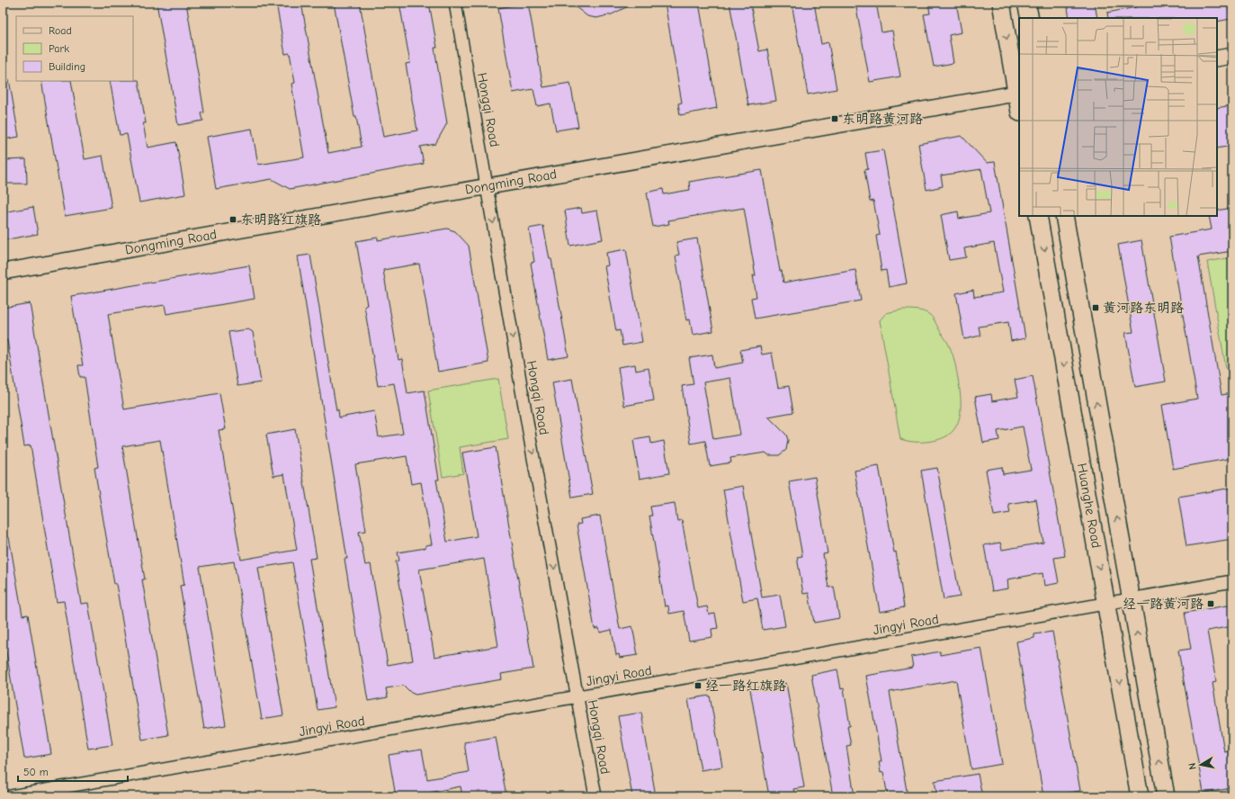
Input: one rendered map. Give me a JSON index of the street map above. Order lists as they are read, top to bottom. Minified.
{"streets":{"main road":["Huanghe Road"],"street":["Hongqi Road","Dongming Road","Jingyi Road"]},"crossings":[["Hongqi Road","Dongming Road"],["Hongqi Road","Jingyi Road"],["Huanghe Road","Jingyi Road"]],"one_way":["Hongqi Road"],"places":{"transit":["东明路黄河路","东明路红旗路","黄河路东明路","经一路黄河路","经一路红旗路"]},"legend":["Road","Park","Building"],"scale_bar":"50 m","north":"left"}
